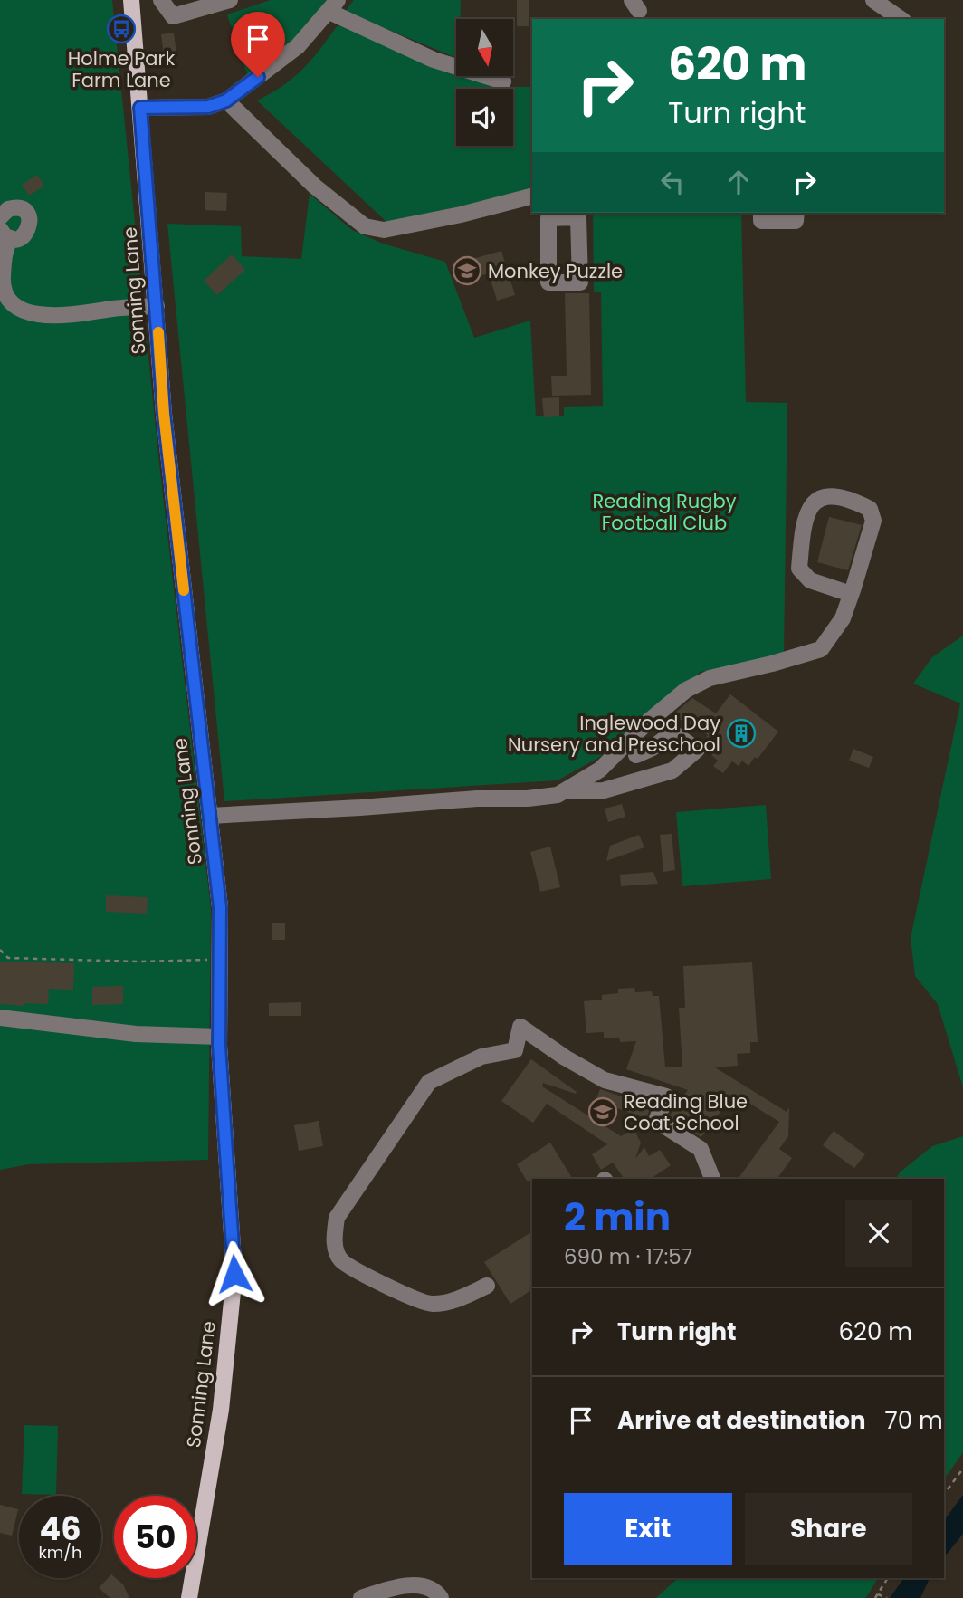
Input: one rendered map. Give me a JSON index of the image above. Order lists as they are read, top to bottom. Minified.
{"streets":{"main road":["Sonning Lane"]},"parks":["Reading Rugby Football Club"],"places":{"bus stop":["Holme Park Farm Lane"],"school or university":["Monkey Puzzle","Reading Blue Coat School"],"building":["Inglewood Day Nursery and Preschool"]},"north":"bottom","page":{"turn":["620 m","Turn right"],"heading":["2 min","690 m · 17:57"],"list":[{"name":"Turn right","value":"620 m"},{"name":"Arrive at destination","value":"70 m"}],"buttons":["Exit","Share"],"speed":"46 km/h","limit":"50"}}
